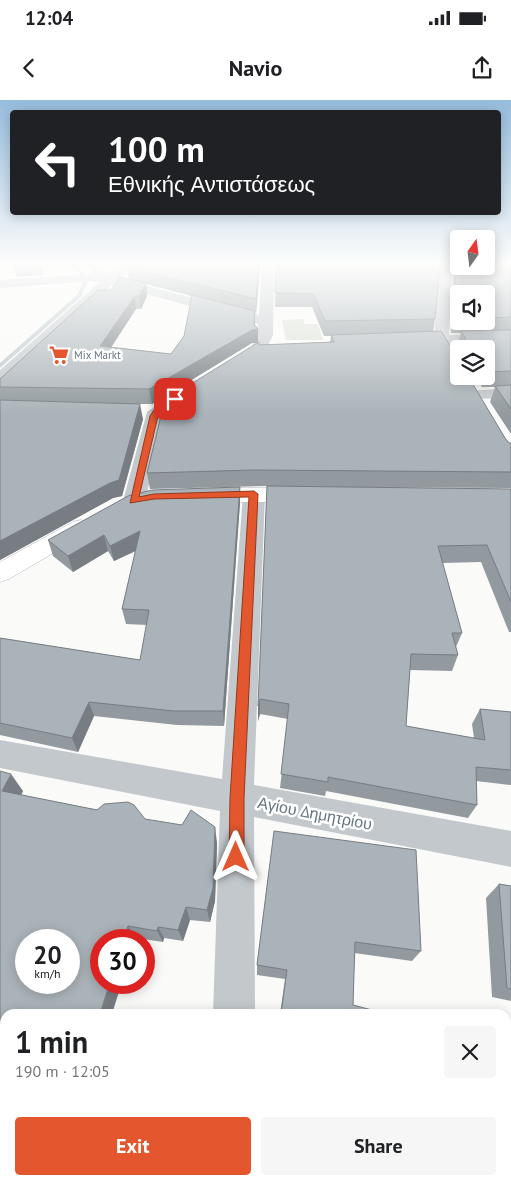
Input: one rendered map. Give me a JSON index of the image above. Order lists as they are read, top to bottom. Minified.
{"streets":{"street":["Αγίου Δημητρίου"]},"places":{"supermarket":["Mix Markt"]},"north":"top","page":{"status":"12:04","header":"Navio","turn":["100 m","Εθνικής Αντιστάσεως"],"speed":"20 km/h","limit":"30","heading":["1 min","190 m · 12:05"],"buttons":["Exit","Share"]}}
